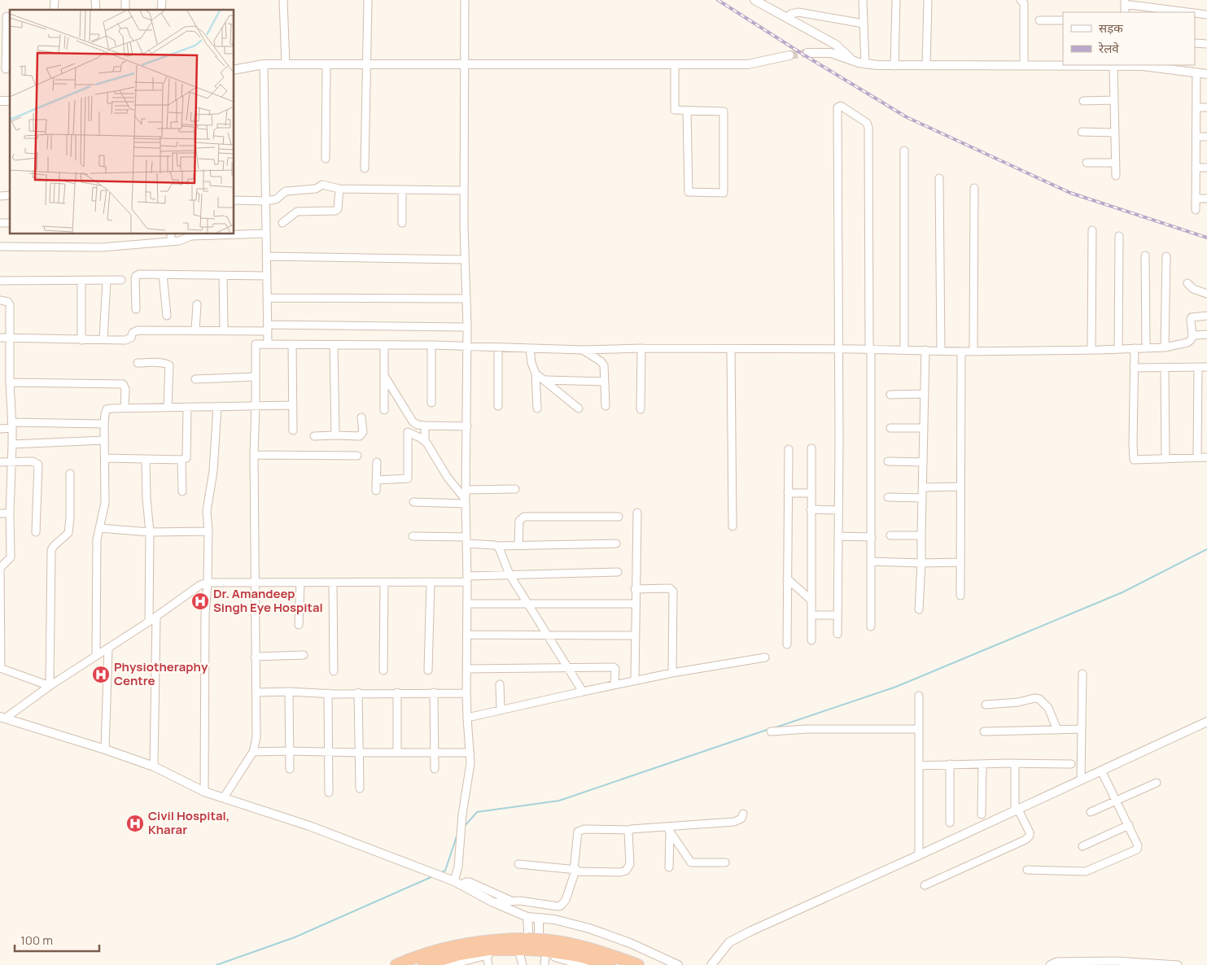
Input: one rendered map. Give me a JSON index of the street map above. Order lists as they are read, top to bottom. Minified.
{"places":{"hospital":["Dr. Amandeep Singh Eye Hospital","Physiotheraphy Centre","Civil Hospital, Kharar"]},"legend":["सड़क","रेलवे"],"scale_bar":"100 m"}
